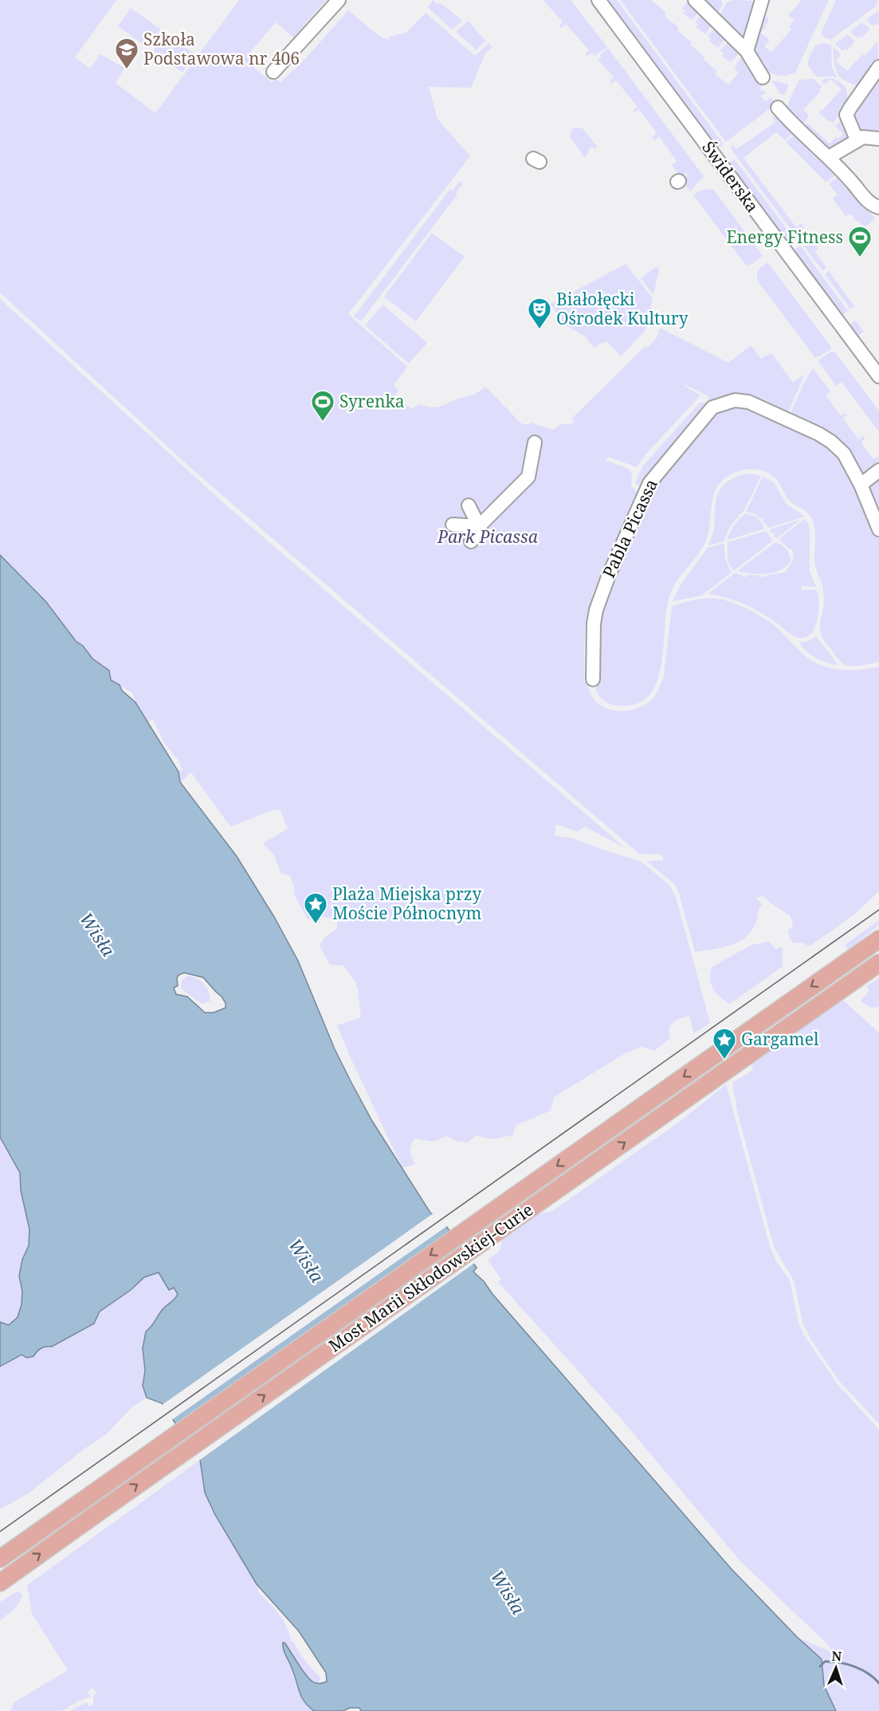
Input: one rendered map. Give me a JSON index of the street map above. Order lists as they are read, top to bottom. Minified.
{"streets":{"main road":["Most Marii Skłodowskiej-Curie"],"street":["Świderska","Pabla Picassa"]},"water":["Wisła"],"parks":["Park Picassa"],"places":{"school or university":["Szkoła Podstawowa nr 406"],"sports":["Energy Fitness","Syrenka"],"theatre":["Białołęcki Ośrodek Kultury"],"place":["Plaża Miejska przy Moście Północnym","Gargamel"]},"north":"top"}
